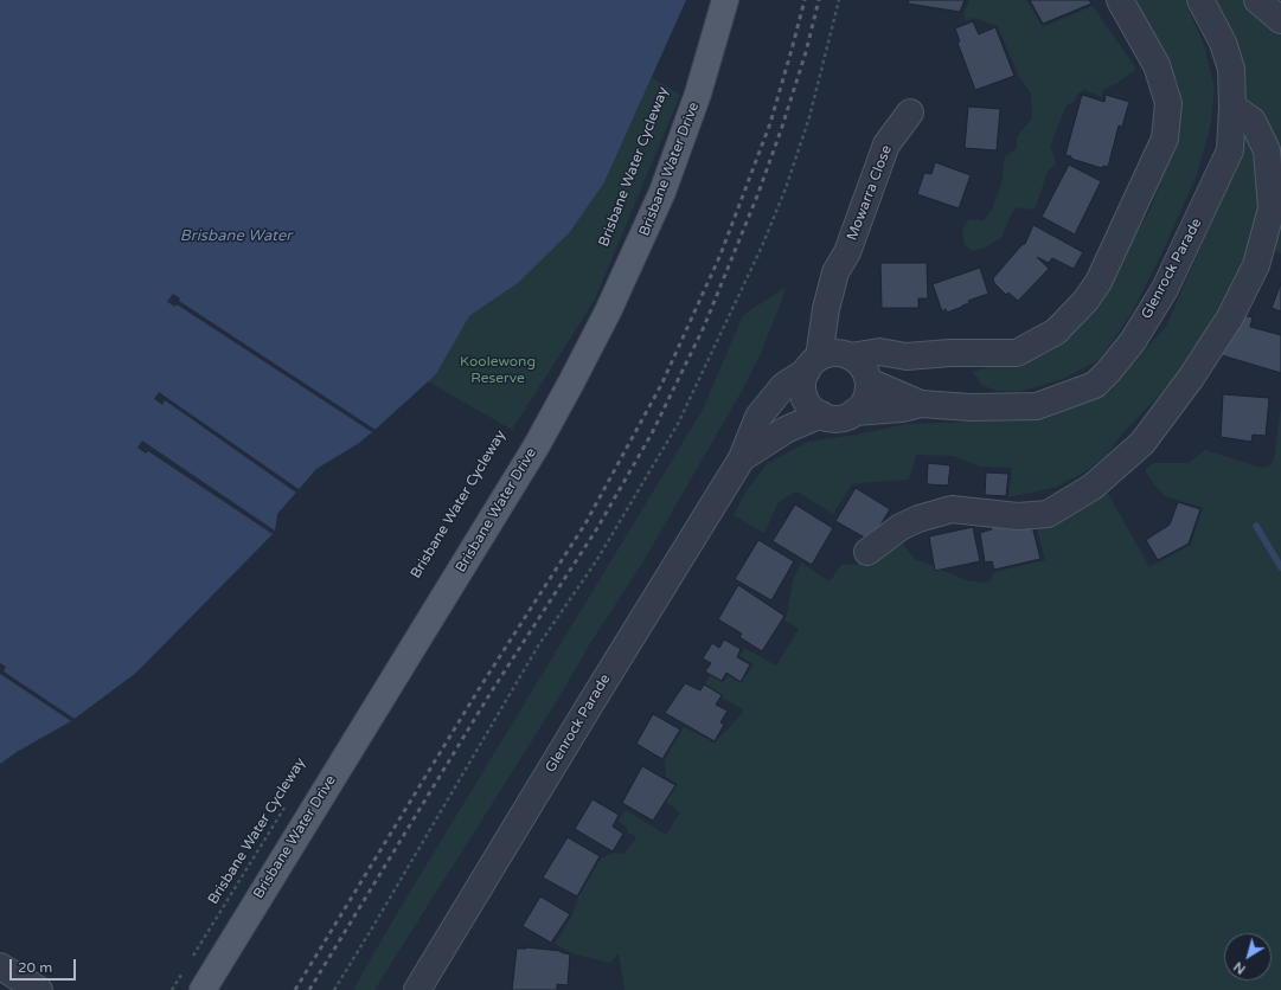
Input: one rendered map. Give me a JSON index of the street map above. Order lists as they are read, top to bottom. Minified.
{"streets":{"main road":["Brisbane Water Drive"],"street":["Mowarra Close","Glenrock Parade"],"path":["Brisbane Water Cycleway"]},"crossings":[["Mowarra Close","Glenrock Parade"]],"water":["Brisbane Water"],"parks":["Koolewong Reserve"],"scale_bar":"20 m","north":"bottom left"}
